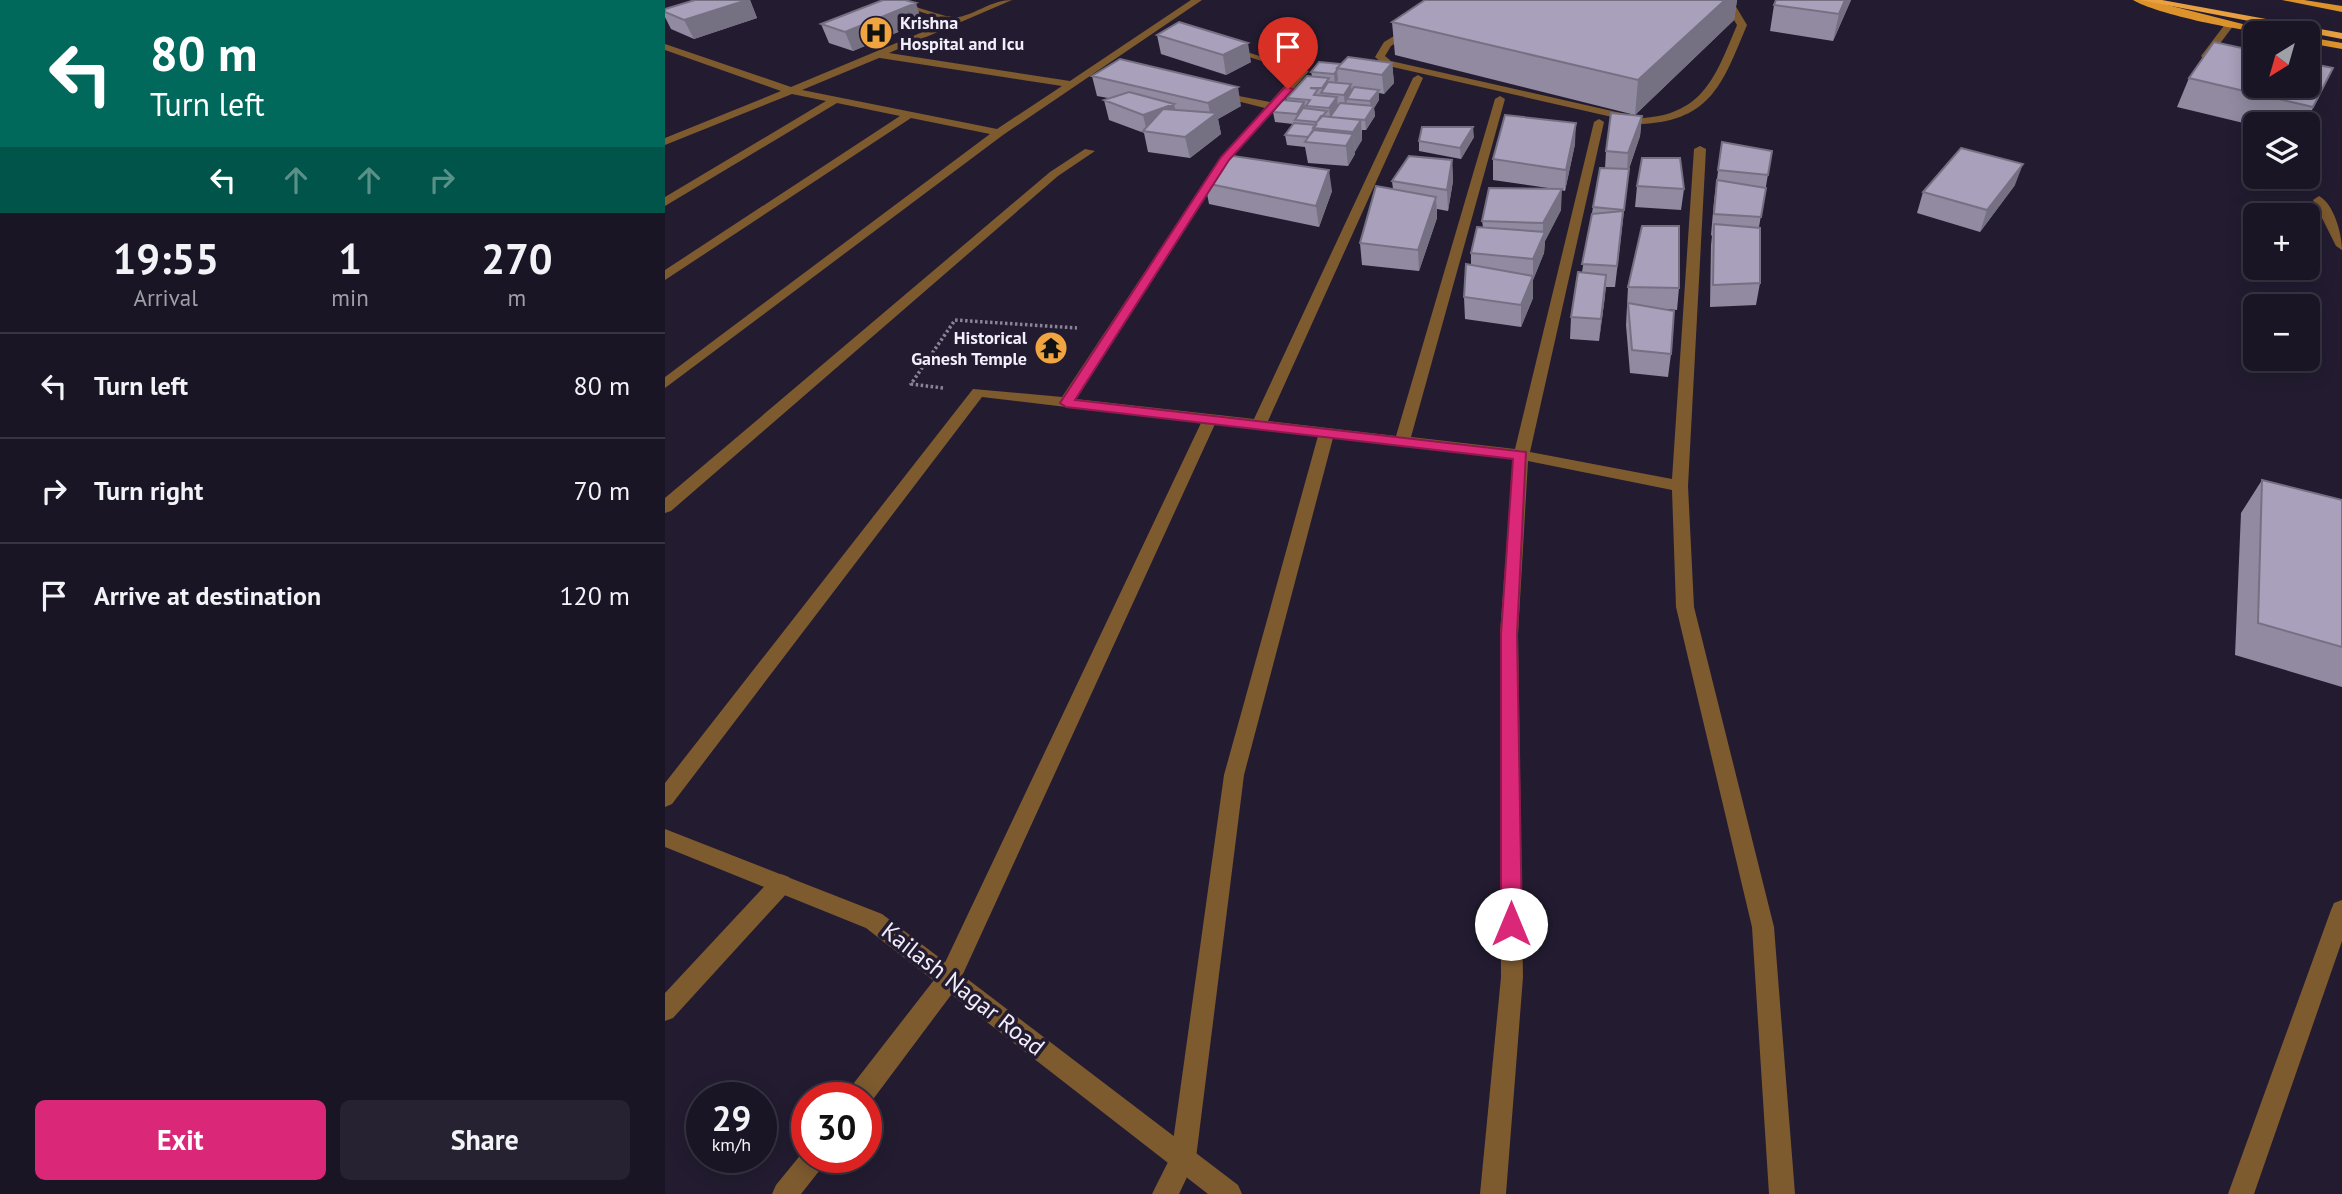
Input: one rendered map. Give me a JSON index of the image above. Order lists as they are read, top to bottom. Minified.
{"streets":{"street":["Kailash Nagar Road"]},"places":{"hospital":["Krishna Hospital and Icu"],"temple":["Historical Ganesh Temple"]},"north":"bottom left","page":{"turn":["80 m","Turn left"],"map_buttons":["+","−"],"eta":["19:55","Arrival","1","min","270","m"],"list":[{"name":"Turn left","value":"80 m"},{"name":"Turn right","value":"70 m"},{"name":"Arrive at destination","value":"120 m"}],"speed":"29 km/h","limit":"30","buttons":["Exit","Share"]}}
